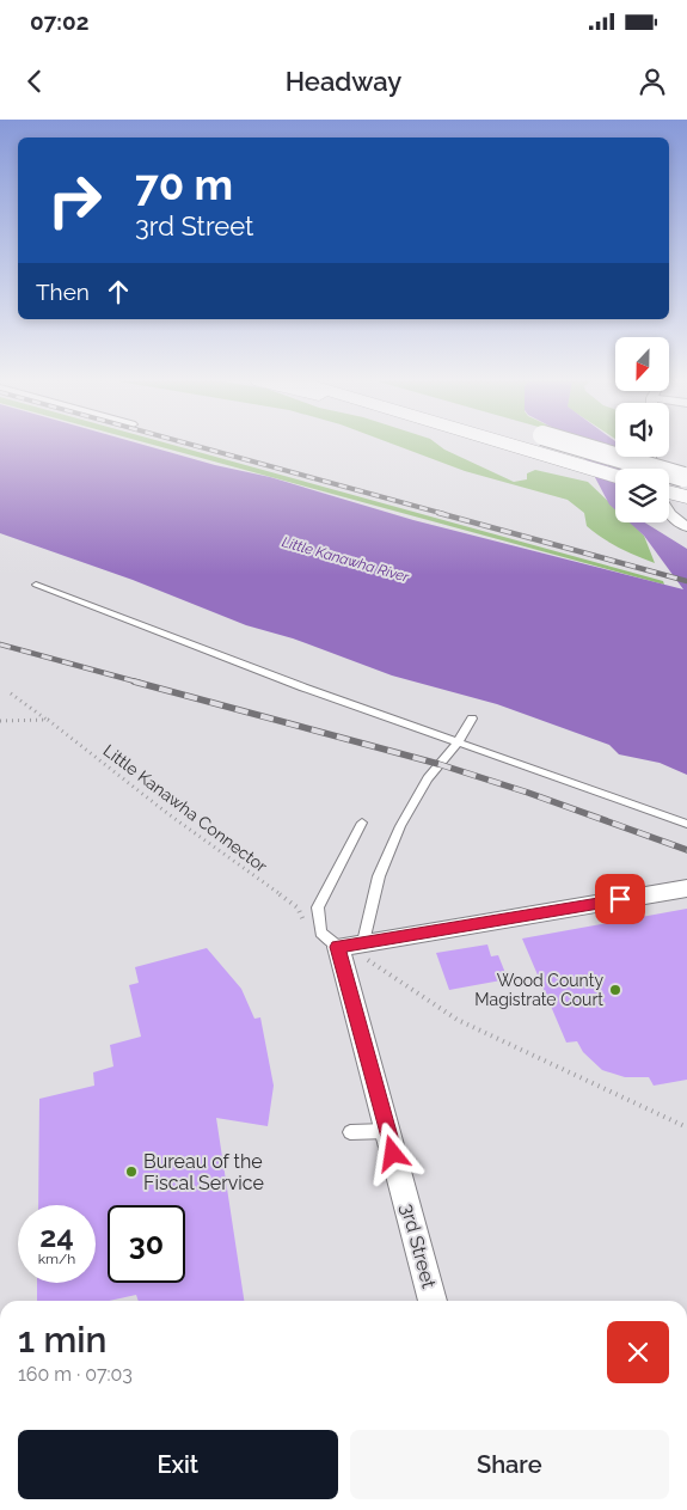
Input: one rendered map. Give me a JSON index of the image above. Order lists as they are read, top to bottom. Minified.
{"streets":{"street":["3rd Street"],"path":["Little Kanawha Connector"]},"water":["Little Kanawha River"],"places":["Wood County Magistrate Court","Bureau of the Fiscal Service"],"north":"bottom","page":{"status":"07:02","header":"Headway","turn":["70 m","3rd Street"],"then":"Then","speed":"24 km/h","limit":"30","heading":["1 min","160 m · 07:03"],"buttons":["Exit","Share"]}}
